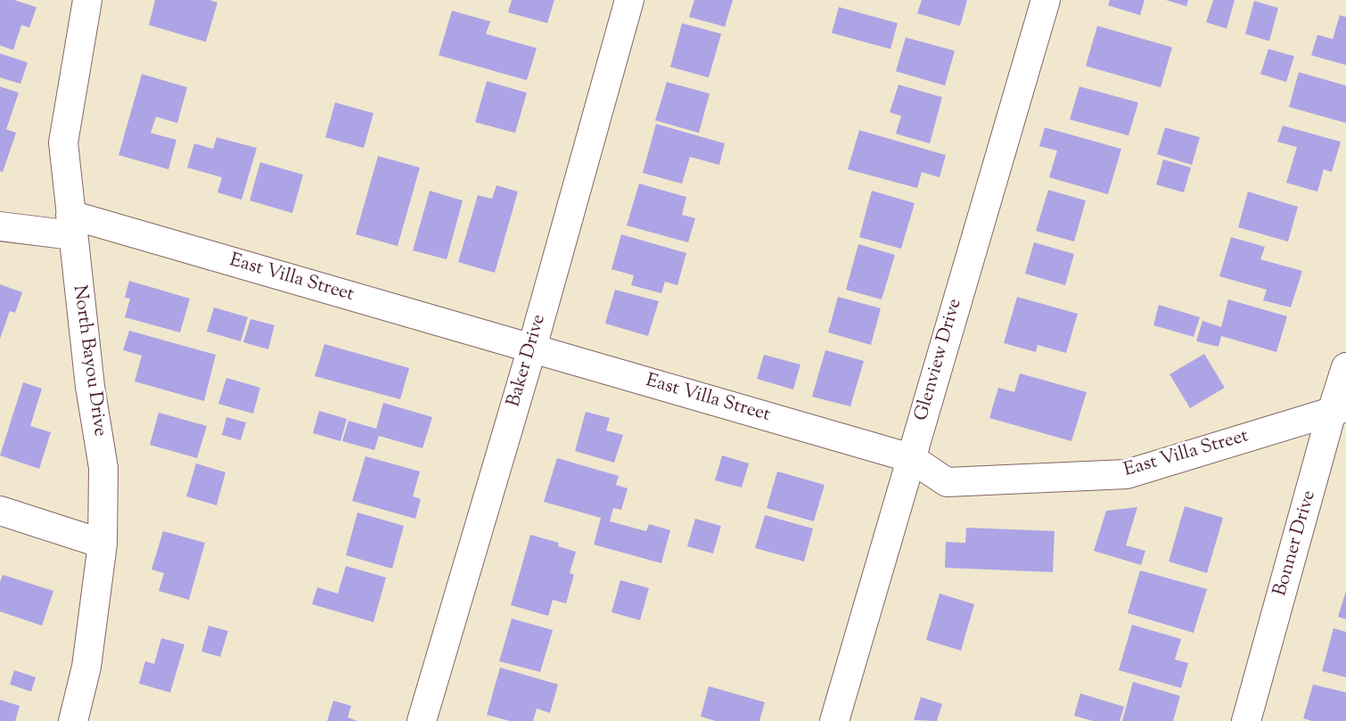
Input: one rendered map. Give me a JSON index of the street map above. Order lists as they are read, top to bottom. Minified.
{"streets":{"street":["East Villa Street","Glenview Drive","North Bayou Drive","Baker Drive","Bonner Drive"]},"crossings":[["East Villa Street","Glenview Drive"],["East Villa Street","North Bayou Drive"],["East Villa Street","Baker Drive"],["East Villa Street","Bonner Drive"]]}
